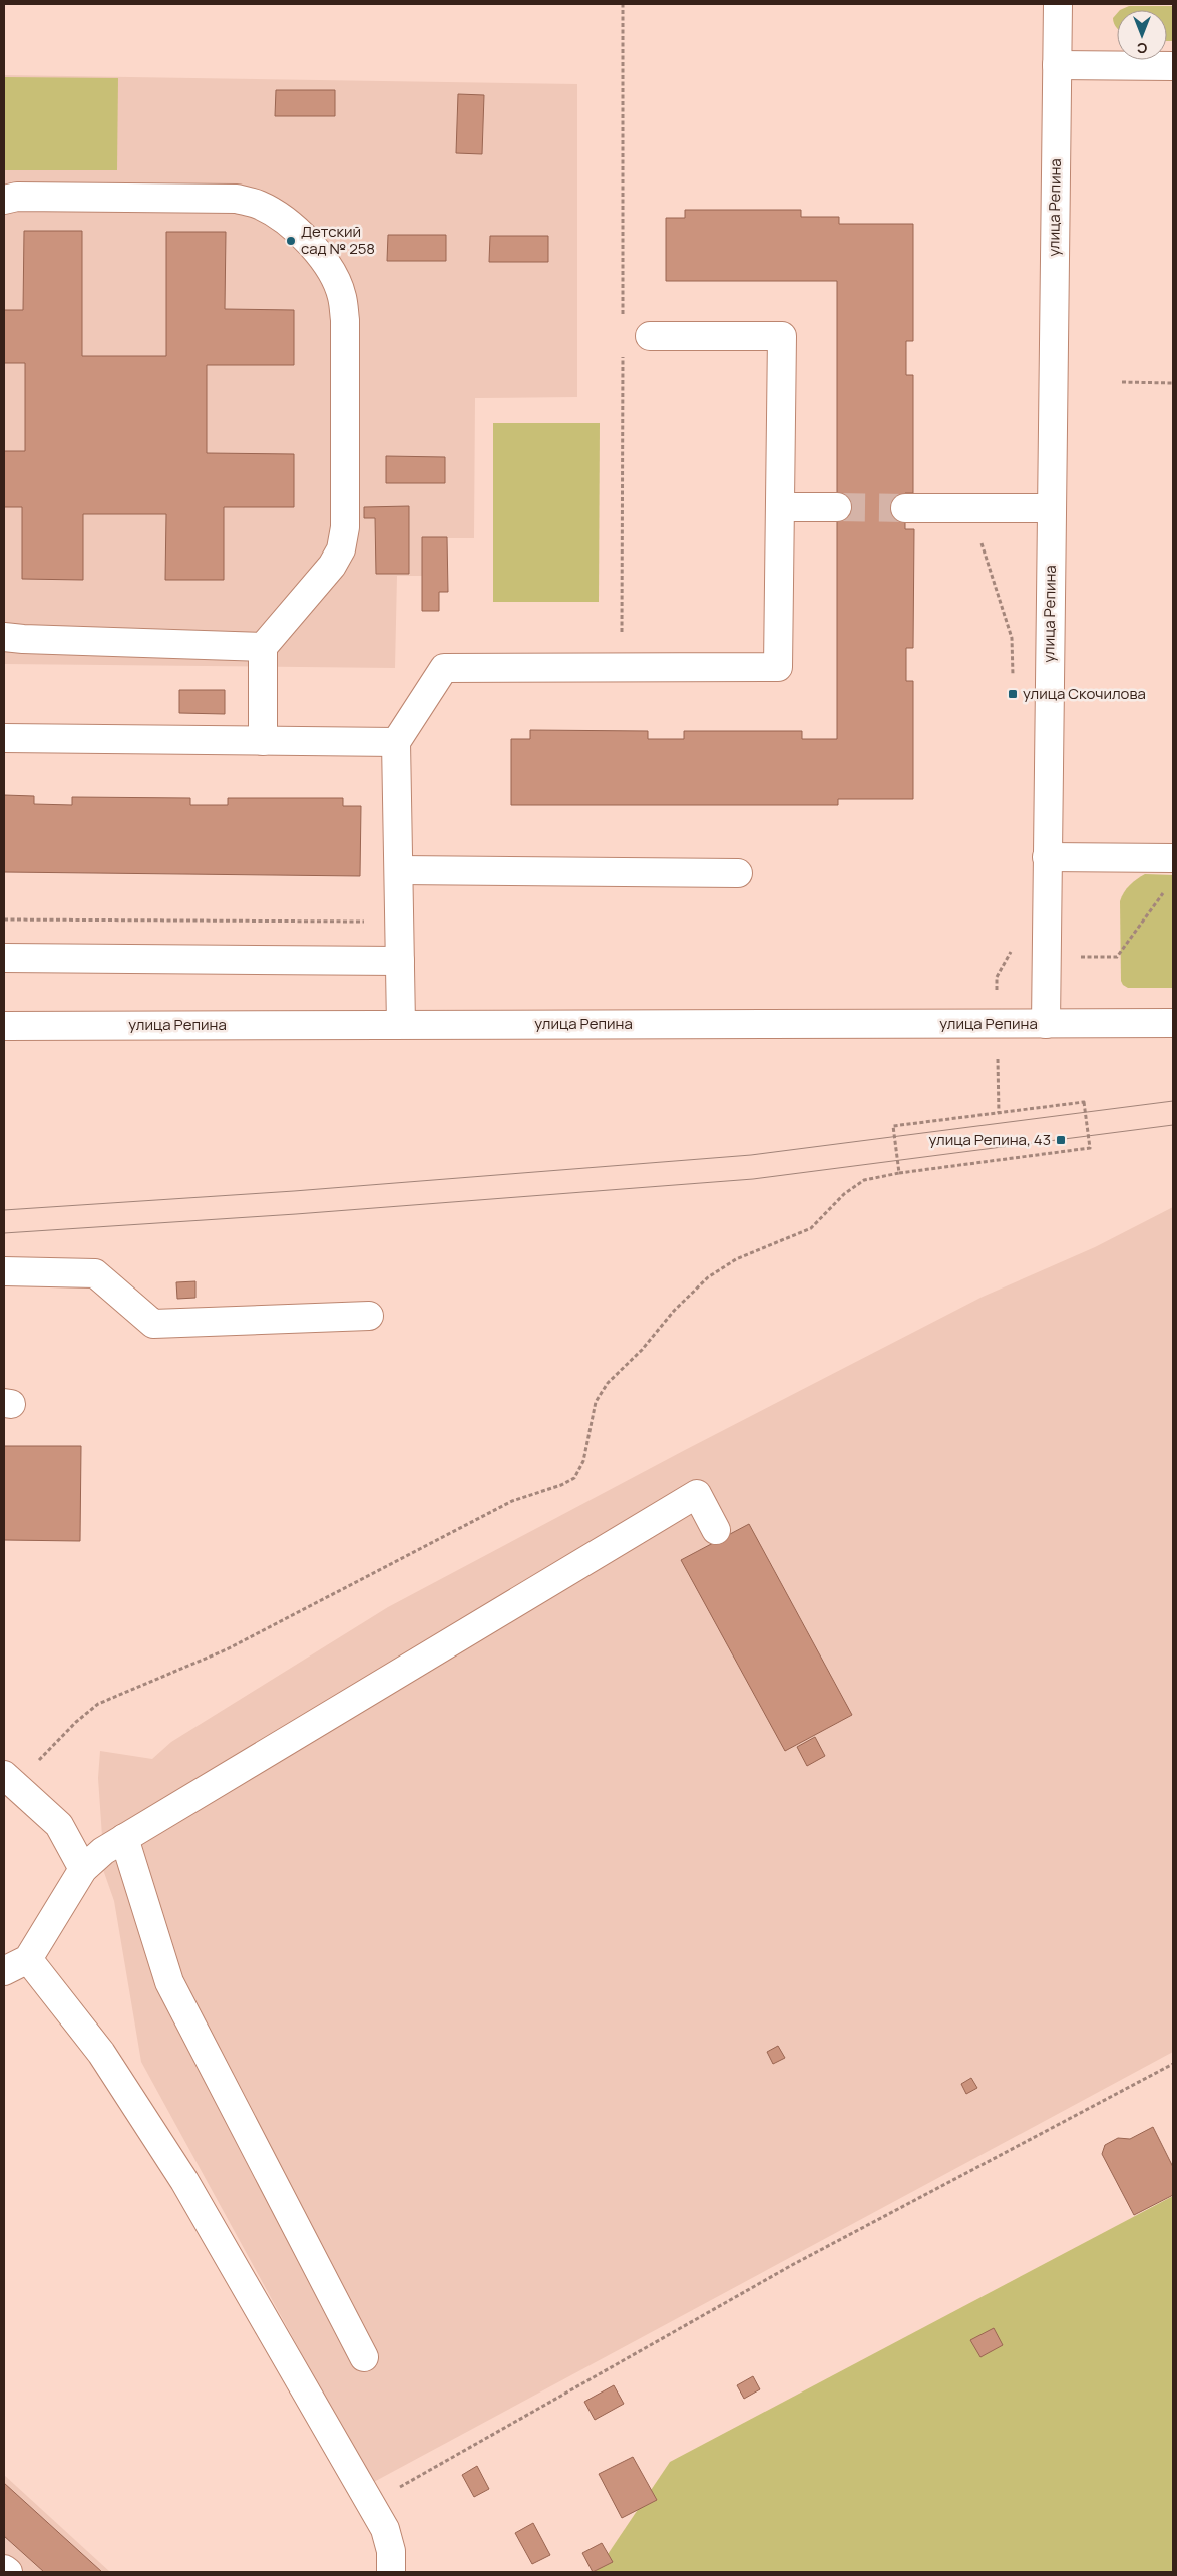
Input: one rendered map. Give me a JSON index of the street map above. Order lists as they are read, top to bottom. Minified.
{"streets":{"street":["улица Репина"]},"places":{"other":["Детский сад № 258"],"transit":["улица Скочилова","улица Репина, 43"]},"north":"bottom"}
